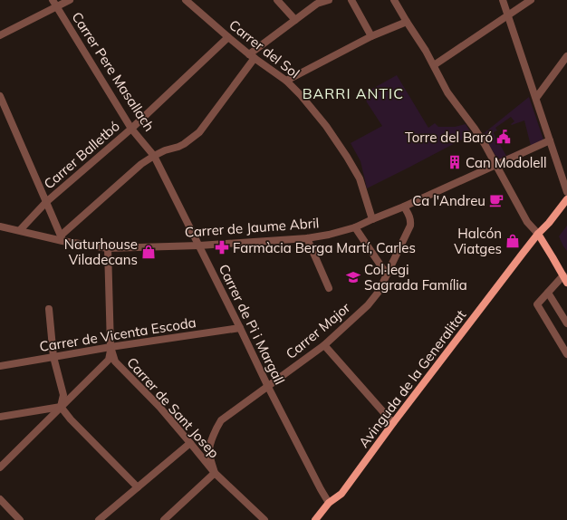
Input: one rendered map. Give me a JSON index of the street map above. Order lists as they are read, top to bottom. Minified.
{"streets":{"street":["Carrer del Sol","Carrer Pere Masallach","Carrer Balletbó","Carrer de Jaume Abril","Carrer de Pi i Margall","Carrer Major","Carrer de Vicenta Escoda","Avinguda de la Generalitat","Carrer de Sant Josep"]},"crossings":[["Carrer del Sol","Carrer Balletbó"],["Carrer del Sol","Carrer de Jaume Abril"],["Carrer Pere Masallach","Carrer Balletbó"],["Carrer Pere Masallach","Carrer de Pi i Margall"],["Carrer Balletbó","Carrer de Jaume Abril"],["Carrer de Jaume Abril","Carrer de Pi i Margall"],["Carrer de Jaume Abril","Carrer Major"],["Carrer de Jaume Abril","Carrer de Sant Josep"],["Carrer de Pi i Margall","Carrer Major"],["Carrer de Pi i Margall","Carrer de Vicenta Escoda"],["Carrer de Pi i Margall","Avinguda de la Generalitat"],["Carrer Major","Carrer de Sant Josep"],["Carrer de Vicenta Escoda","Carrer de Sant Josep"]],"districts":["BARRI ANTIC"],"places":{"public building":["Torre del Baró"],"building":["Can Modolell"],"cafe":["Ca l'Andreu"],"shop":["Halcón Viatges","Naturhouse Viladecans"],"pharmacy":["Farmàcia Berga Martí, Carles"],"school or university":["Col·legi Sagrada Família"]}}
